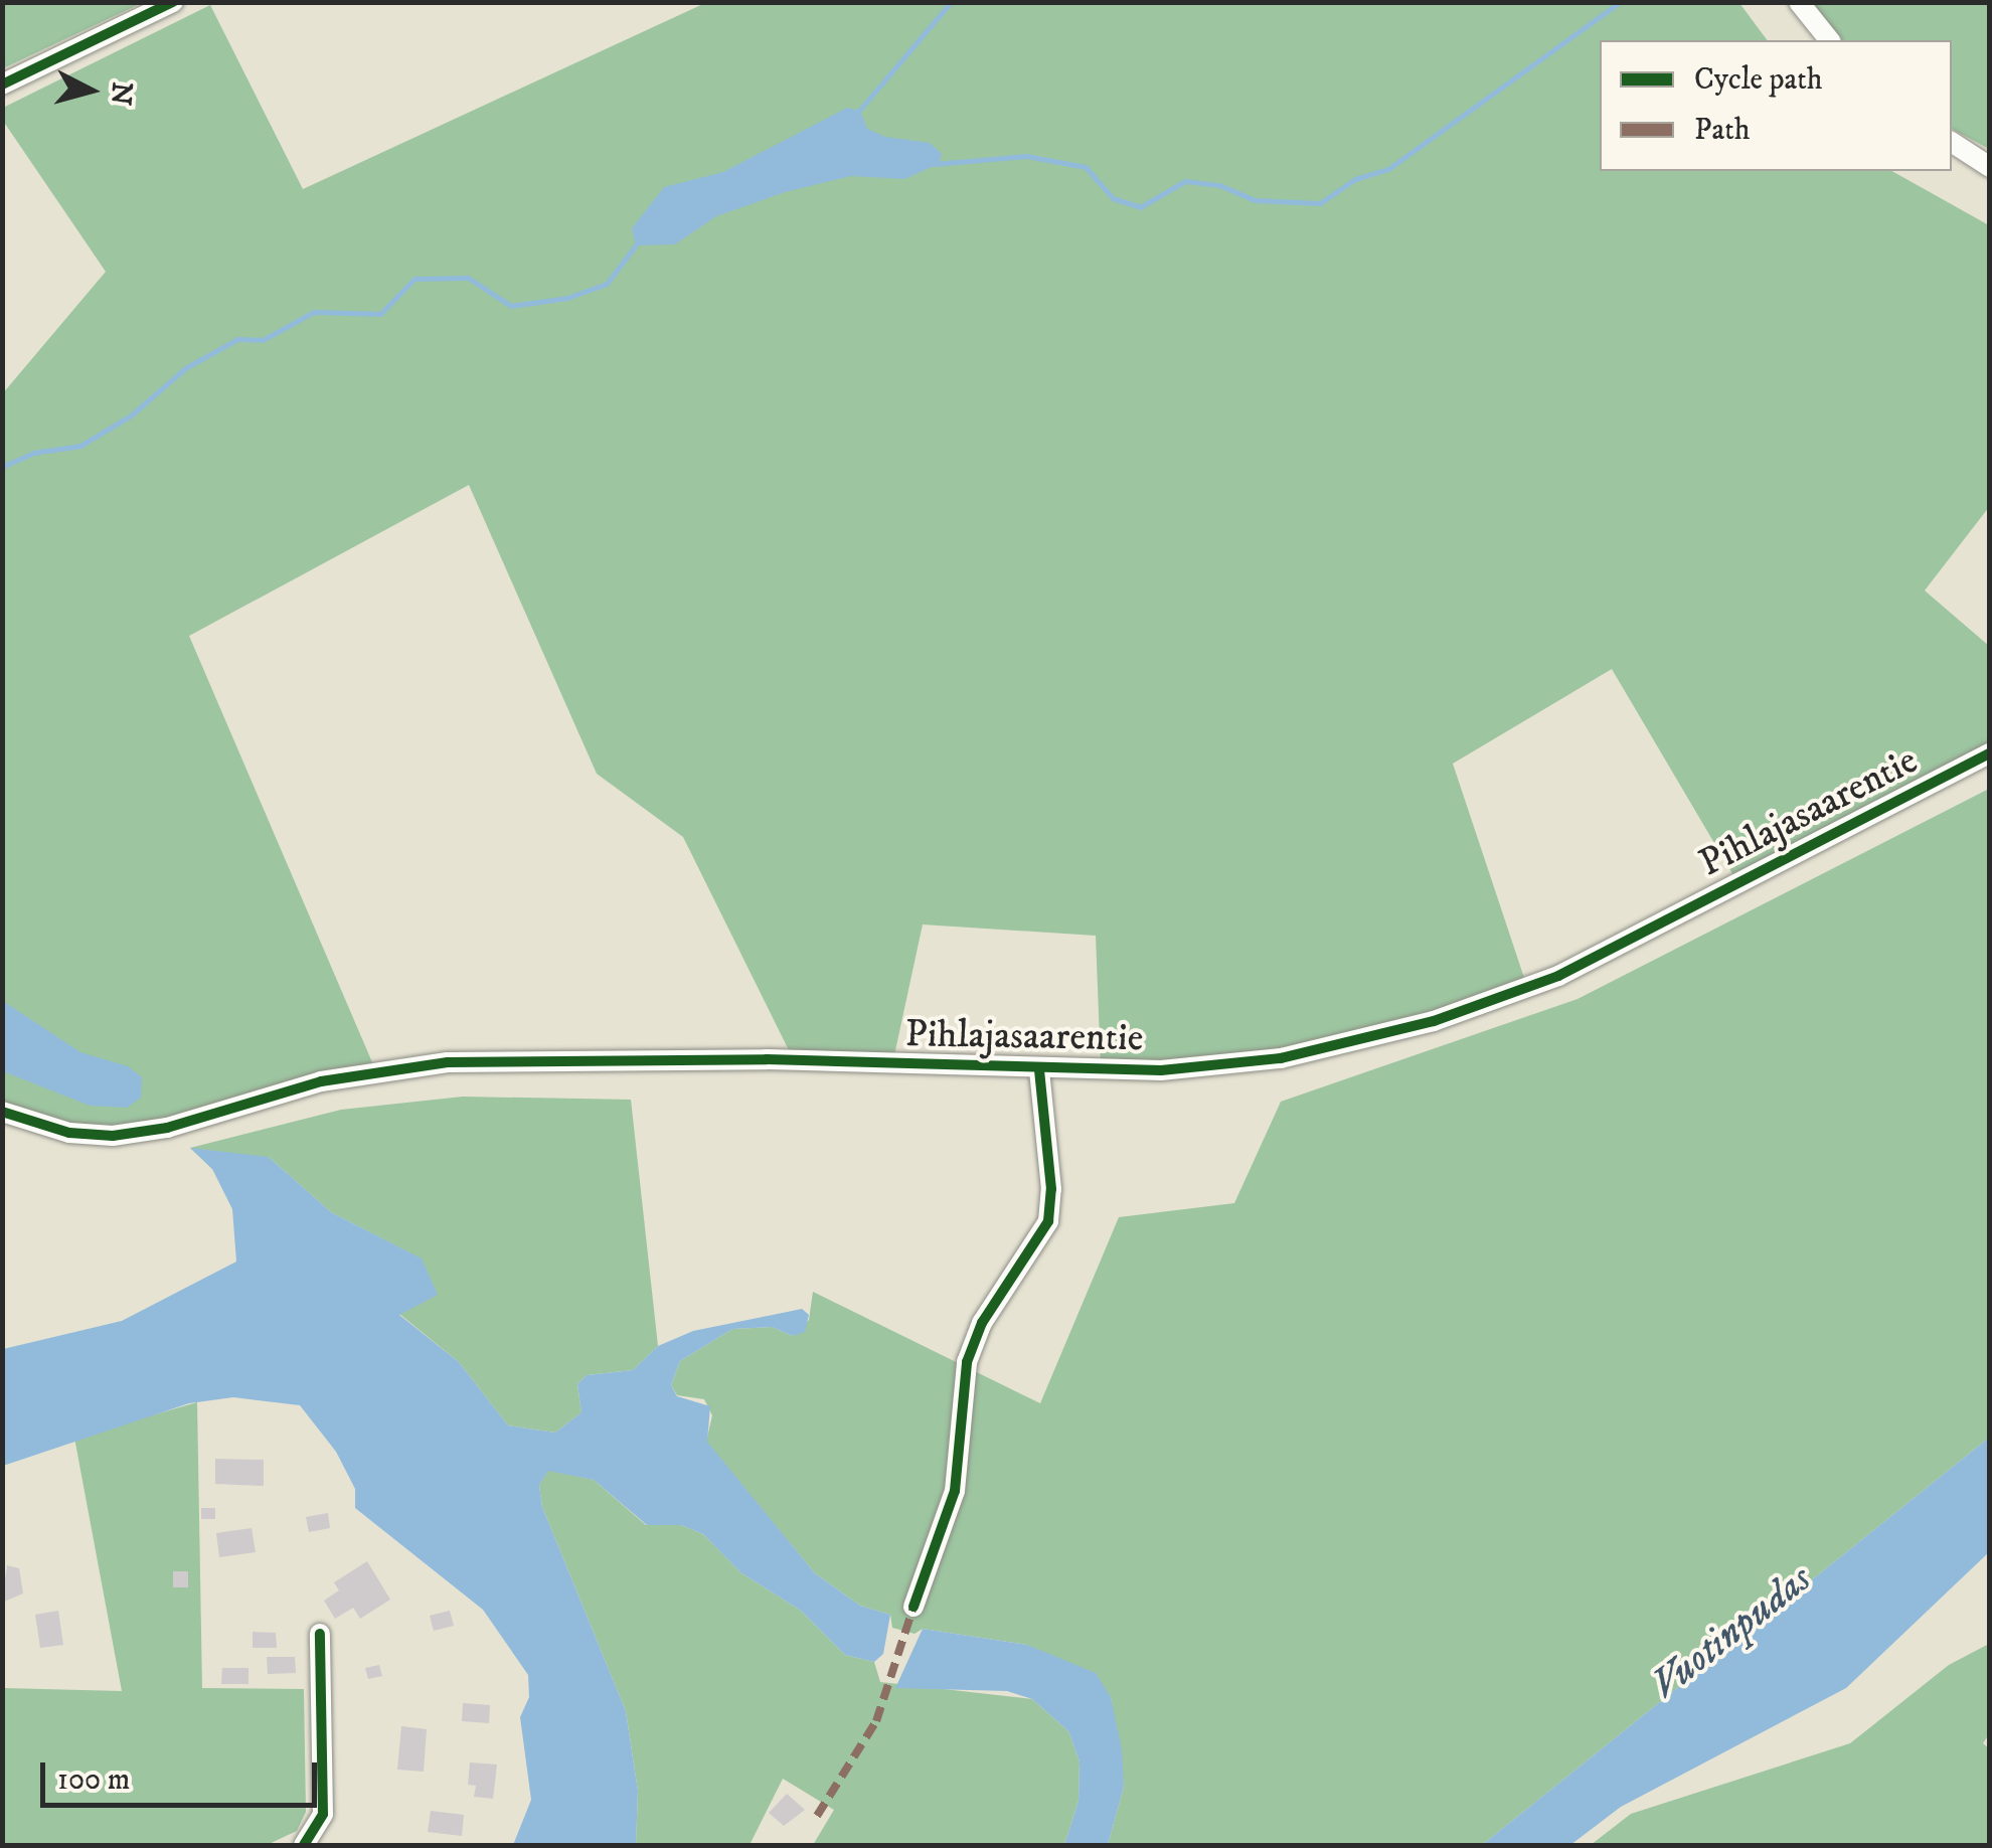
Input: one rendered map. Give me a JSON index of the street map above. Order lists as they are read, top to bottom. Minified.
{"streets":{"street":["Pihlajasaarentie"]},"water":["Vuotinpudas"],"legend":["Cycle path","Path"],"scale_bar":"100 m","north":"right"}
